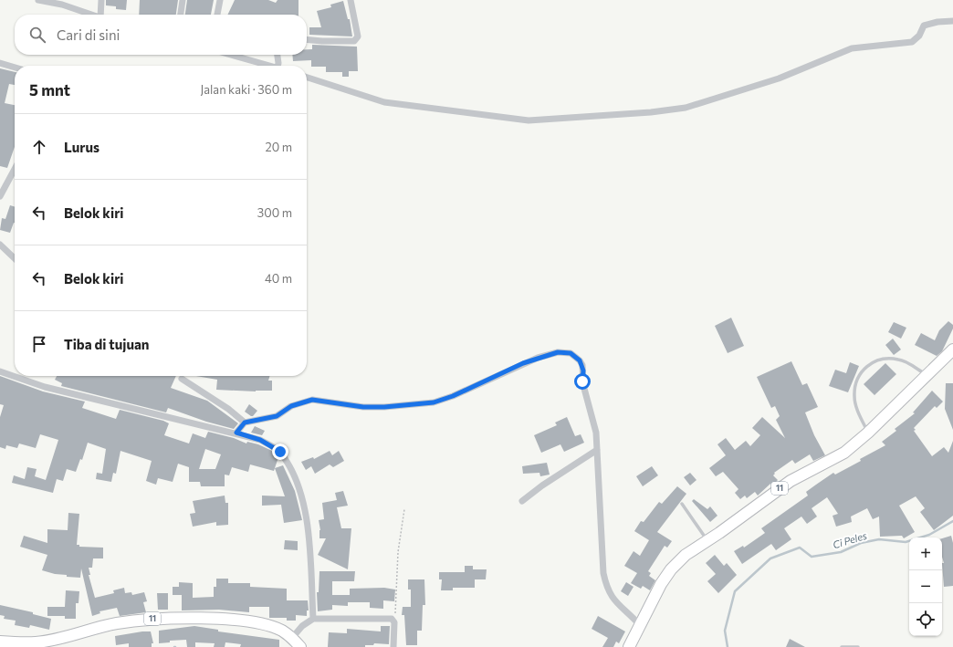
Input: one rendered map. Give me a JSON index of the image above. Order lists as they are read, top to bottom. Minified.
{"streets":{"highway":["11"]},"water":["Ci Peles"],"page":{"search":"Cari di sini","heading":["5 mnt","Jalan kaki · 360 m"],"list":[["Lurus","20 m"],["Belok kiri","300 m"],["Belok kiri","40 m"],"Tiba di tujuan"],"map_buttons":["+","−"]}}
